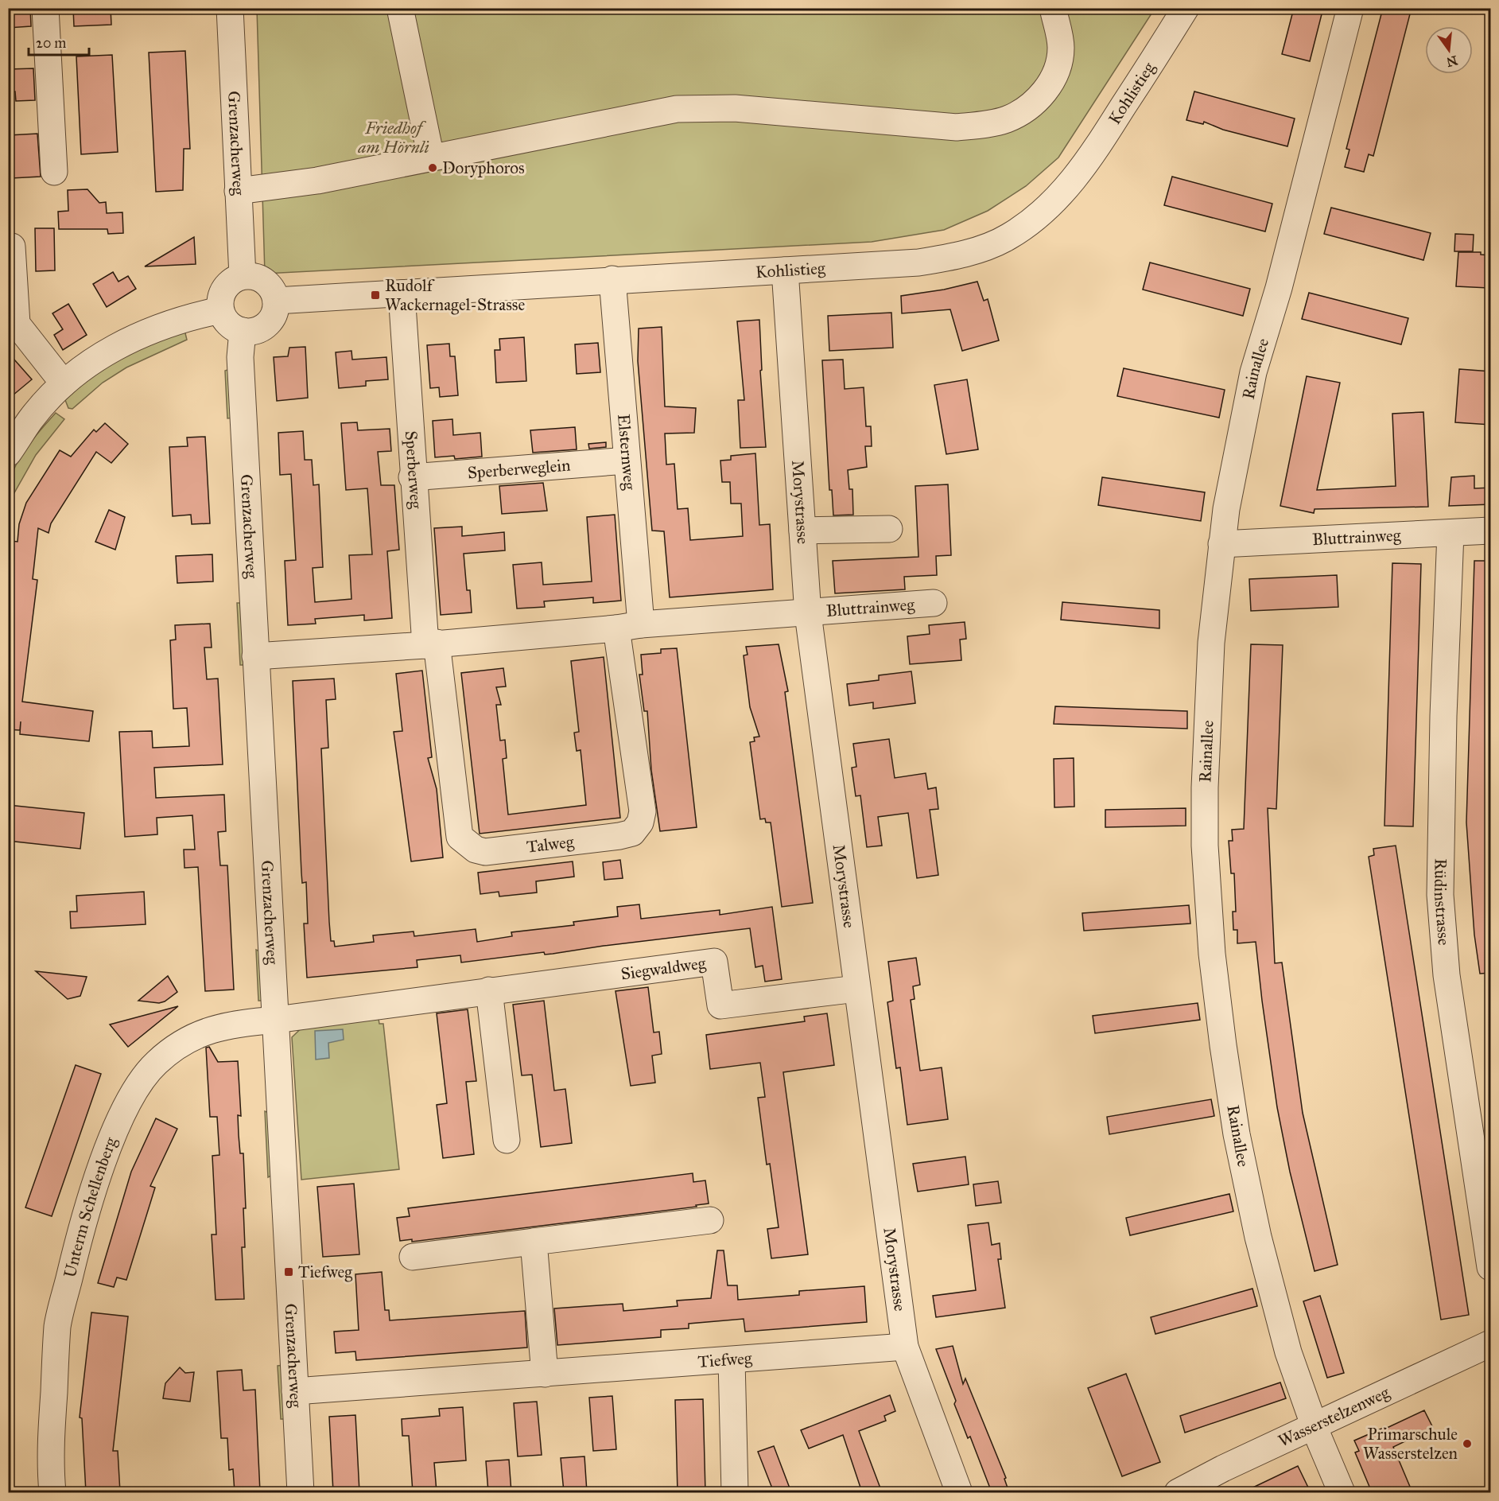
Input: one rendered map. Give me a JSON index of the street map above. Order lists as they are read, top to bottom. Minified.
{"streets":{"street":["Kohlistieg","Grenzacherweg","Rainallee","Elsternweg","Sperberweg","Sperberweglein","Morystrasse","Bluttrainweg","Talweg","Rüdinstrasse","Siegwaldweg","Unterm Schellenberg","Tiefweg","Wasserstelzenweg"]},"crossings":[["Kohlistieg","Grenzacherweg"],["Kohlistieg","Elsternweg"],["Kohlistieg","Sperberweg"],["Kohlistieg","Morystrasse"],["Grenzacherweg","Siegwaldweg"],["Grenzacherweg","Unterm Schellenberg"],["Grenzacherweg","Tiefweg"],["Rainallee","Bluttrainweg"],["Rainallee","Wasserstelzenweg"],["Elsternweg","Sperberweglein"],["Elsternweg","Talweg"],["Sperberweg","Sperberweglein"],["Sperberweg","Talweg"],["Morystrasse","Bluttrainweg"],["Morystrasse","Siegwaldweg"],["Morystrasse","Tiefweg"],["Bluttrainweg","Rüdinstrasse"],["Siegwaldweg","Unterm Schellenberg"]],"parks":["Friedhof am Hörnli"],"places":{"other":["Doryphoros","Primarschule Wasserstelzen"],"transit":["Rudolf Wackernagel-Strasse","Tiefweg"]},"scale_bar":"20 m","north":"bottom"}
